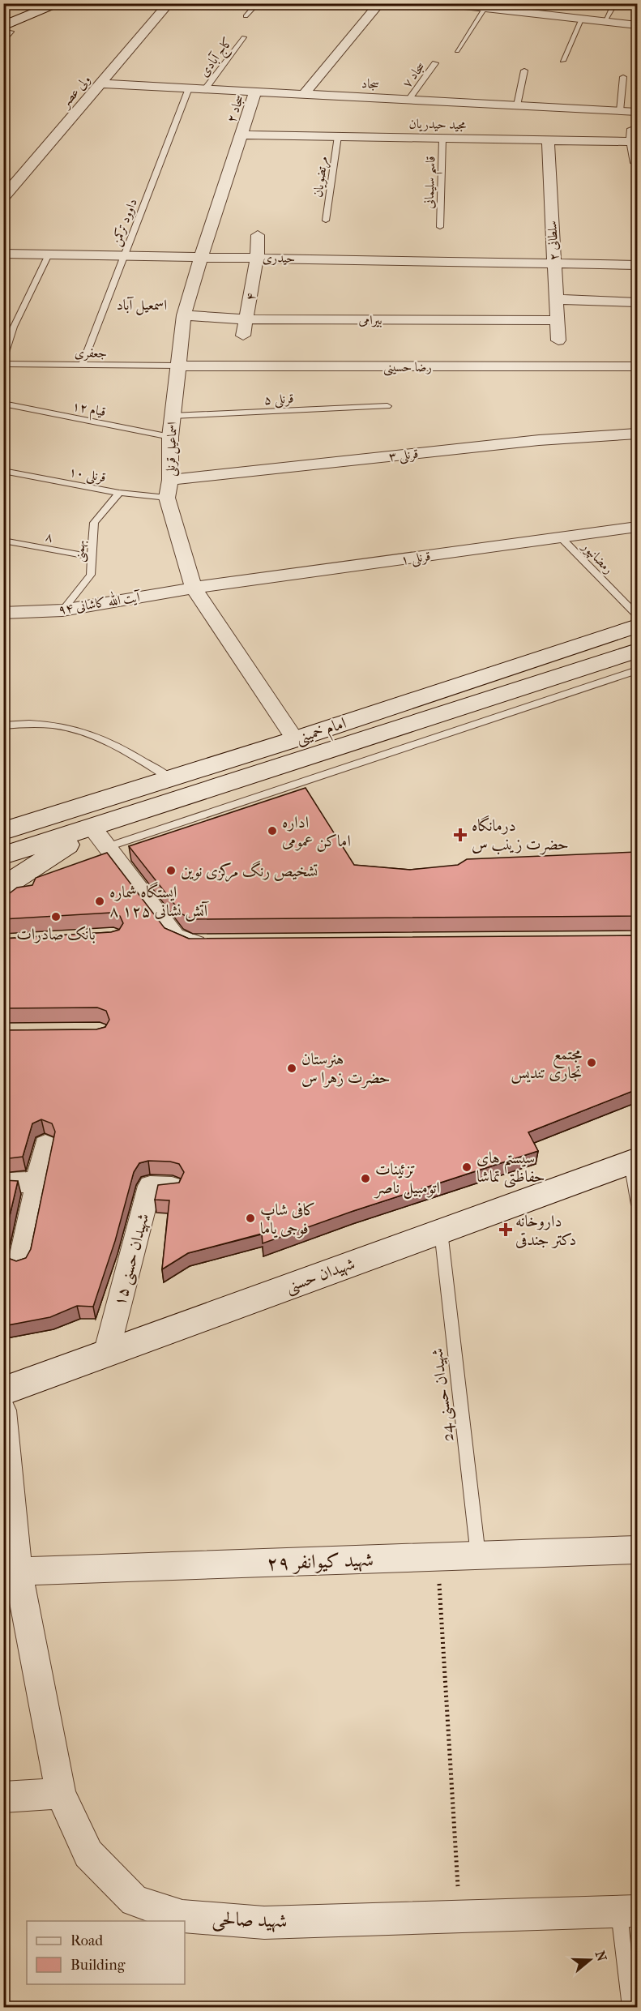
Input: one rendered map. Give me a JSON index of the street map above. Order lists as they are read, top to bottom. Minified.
{"streets":{"main road":["امام خمینی","شهیدان حسنی"],"street":["سجاد","ولی عصر","سجاد ۲","مجید حیدریان","۲ سلطانی","حیدری","۴","بیرامی","رضا حسینی","اسماعیل قرنلی","قرنلی ۳","قرنلی ۱","آیت الله کاشانی ۹۴","شهیدان حسنی ۱۵","شهید کیوانفر ۲۹","شهید صالحی"],"lane":["کاج آبادی","سجاد ۷","مرتضویان","قاسم سلیمانی","داوود ترکمن","جعفری","قرنلی ۵","۱۲ قیام","قرنلی ۱۰","۸","بهمنی","رمضانپور","شهیدان حسنی 24"]},"crossings":[["کاج آبادی","سجاد"],["سجاد ۷","سجاد"],["سجاد","ولی عصر"],["سجاد","سجاد ۲"],["سجاد","داوود ترکمن"],["سجاد ۲","مجید حیدریان"],["سجاد ۲","اسماعیل قرنلی"],["مجید حیدریان","مرتضویان"],["مجید حیدریان","قاسم سلیمانی"],["مجید حیدریان","۲ سلطانی"],["مجید حیدریان","اسماعیل قرنلی"],["داوود ترکمن","حیدری"],["داوود ترکمن","جعفری"],["۲ سلطانی","حیدری"],["۲ سلطانی","بیرامی"],["حیدری","۴"],["حیدری","اسماعیل قرنلی"],["۴","بیرامی"],["بیرامی","اسماعیل قرنلی"],["جعفری","رضا حسینی"],["جعفری","اسماعیل قرنلی"],["رضا حسینی","اسماعیل قرنلی"],["قرنلی ۵","اسماعیل قرنلی"],["۱۲ قیام","اسماعیل قرنلی"],["اسماعیل قرنلی","قرنلی ۳"],["اسماعیل قرنلی","قرنلی ۱۰"],["اسماعیل قرنلی","قرنلی ۱"],["اسماعیل قرنلی","آیت الله کاشانی ۹۴"],["اسماعیل قرنلی","امام خمینی"],["قرنلی ۱۰","بهمنی"],["۸","بهمنی"],["بهمنی","آیت الله کاشانی ۹۴"],["قرنلی ۱","رمضانپور"],["قرنلی ۱","آیت الله کاشانی ۹۴"],["شهیدان حسنی ۱۵","شهیدان حسنی"],["شهیدان حسنی","شهیدان حسنی 24"],["شهیدان حسنی 24","شهید کیوانفر ۲۹"],["شهید کیوانفر ۲۹","شهید صالحی"]],"districts":["اسمعیل آباد"],"places":{"other":["اداره اماکن عمومی","تشخیص رنگ مرکزی نوین","ایستگاه شماره ۸ آتش نشانی ۱۲۵","بانک صادرات","مجتمع تجاری تندیس","هنرستان حضرت زهرا س","سیستم های حفاظتی تماشا","تزئینات اتومبیل ناصر","کافی شاپ فوجی یاما"],"health":["درمانگاه حضرت زینب س","داروخانه دکتر جندقی"]},"legend":["Road","Building"],"north":"right"}
